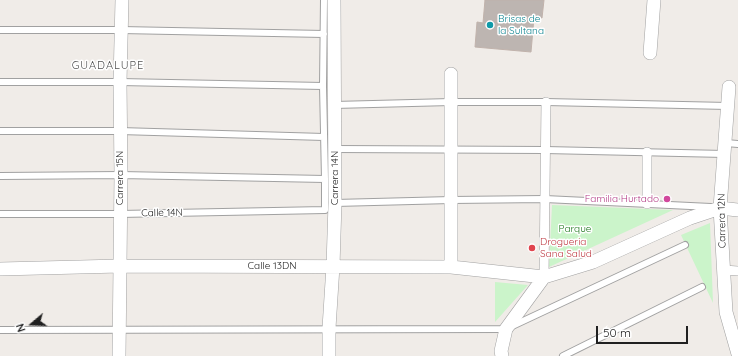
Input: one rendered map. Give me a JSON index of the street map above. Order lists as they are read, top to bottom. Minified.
{"streets":{"street":["Carrera 15N","Carrera 14N","Carrera 12N","Calle 13DN"],"lane":["Calle 14N"]},"crossings":[["Carrera 15N","Calle 14N"],["Carrera 15N","Calle 13DN"],["Carrera 14N","Calle 14N"],["Carrera 14N","Calle 13DN"],["Calle 14N","Carrera 12N"]],"districts":["GUADALUPE"],"parks":["Parque"],"places":["Brisas de la Sultana","Familia Hurtado","Drogueria Sana Salud"],"scale_bar":"50 m","north":"left"}
